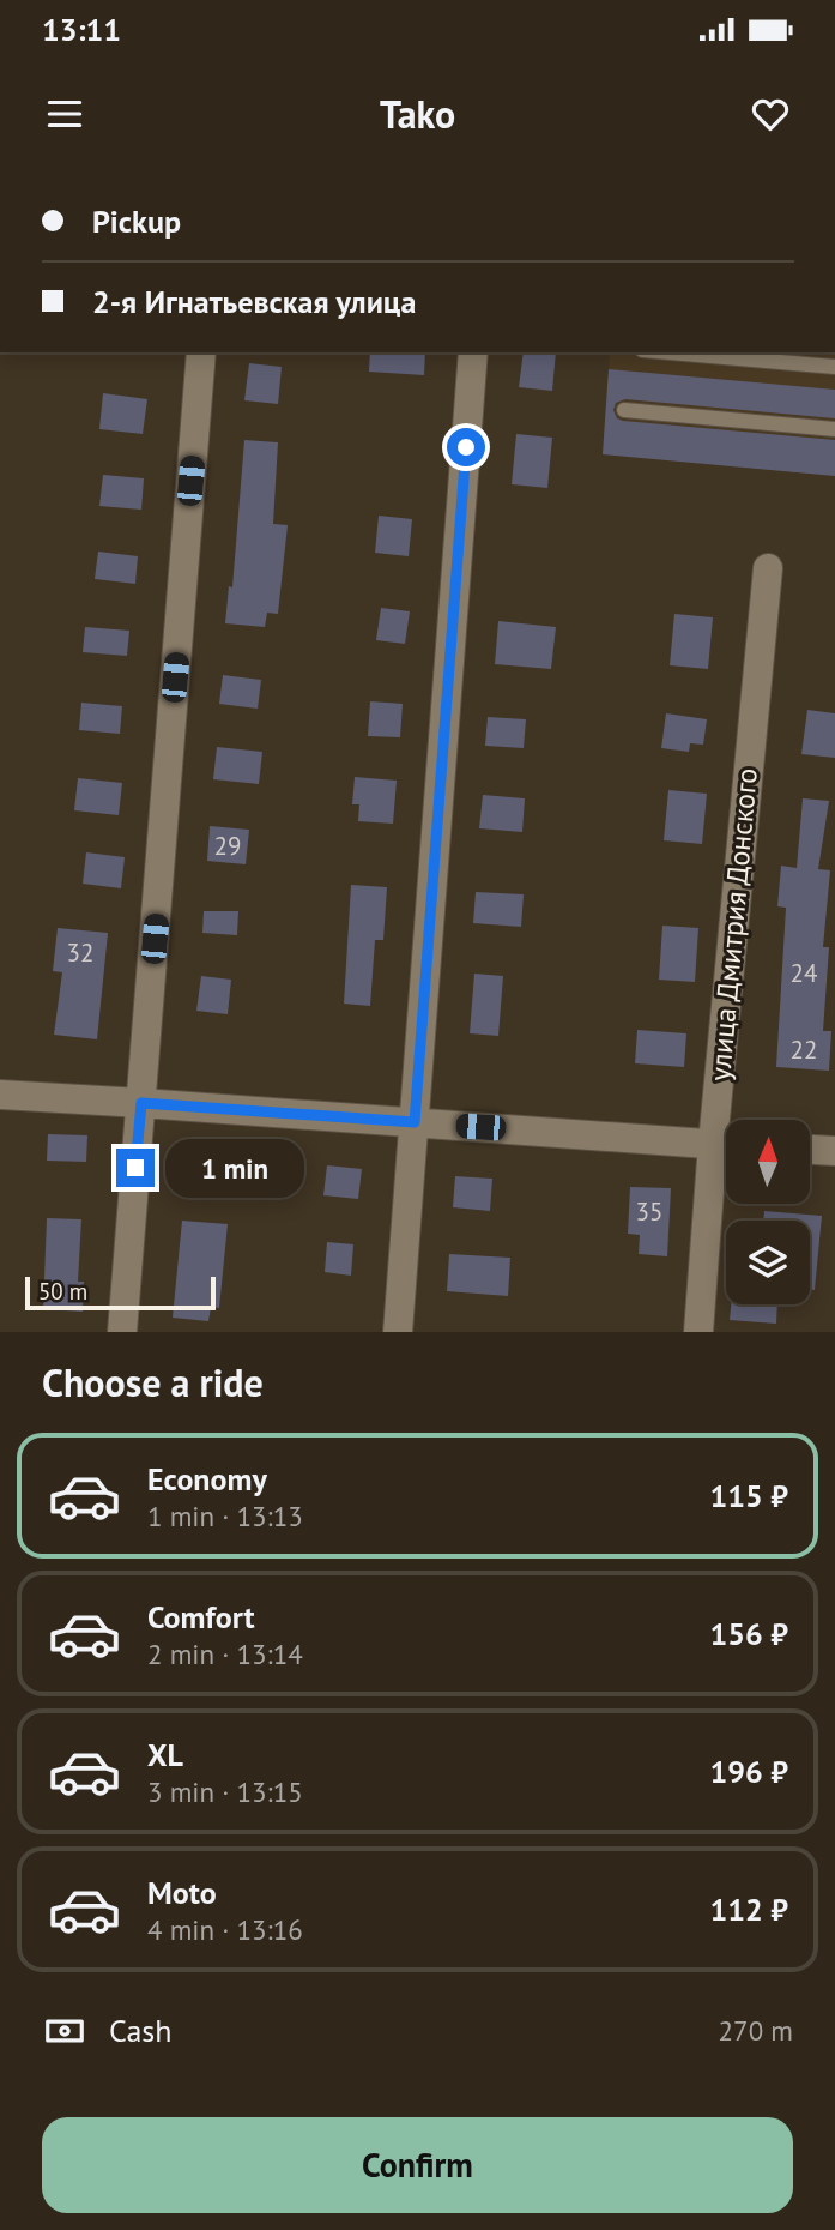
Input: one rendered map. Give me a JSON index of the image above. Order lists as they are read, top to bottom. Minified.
{"streets":{"street":["улица Дмитрия Донского"]},"house_numbers":["29","32","24","22","35"],"scale_bar":"50 m","north":"top","page":{"status":"13:11","header":"Tako","banner":["Pickup","2-я Игнатьевская улица"],"bubble":"1 min","scale":"50 m","heading":"Choose a ride","list":[{"name":"Economy","note":"1 min · 13:13","value":"115 ₽"},{"name":"Comfort","note":"2 min · 13:14","value":"156 ₽"},{"name":"XL","note":"3 min · 13:15","value":"196 ₽"},{"name":"Moto","note":"4 min · 13:16","value":"112 ₽"}],"pay":["Cash","270 m"],"buttons":"Confirm"}}
